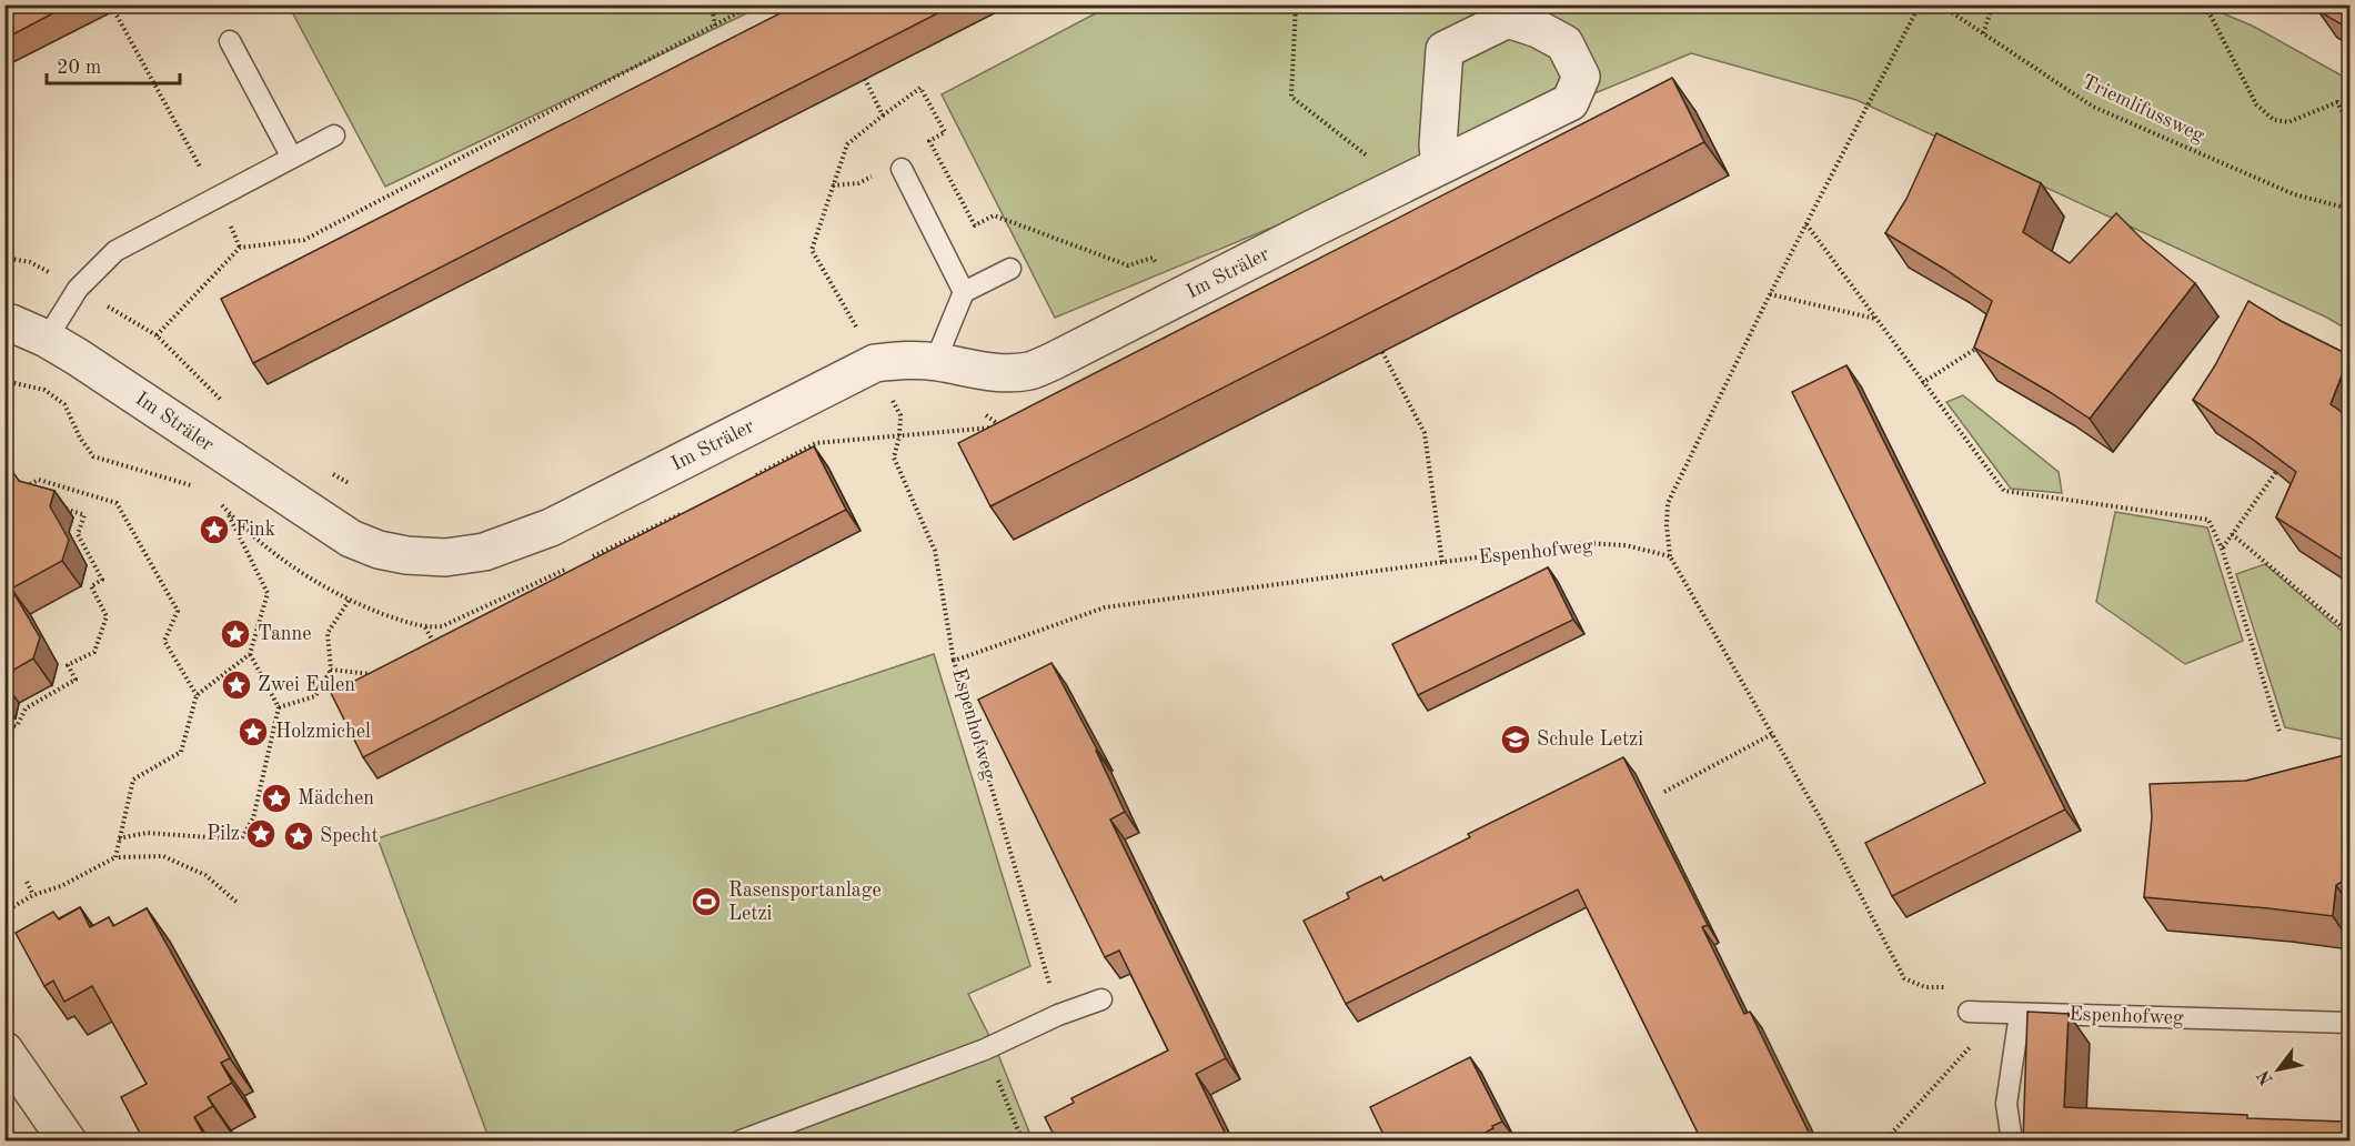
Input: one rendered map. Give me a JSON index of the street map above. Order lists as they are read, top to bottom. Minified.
{"streets":{"street":["Im Sträler"],"lane":["Espenhofweg"],"path":["Triemlifussweg"]},"places":{"place":["Fink","Tanne","Zwei Eulen","Holzmichel","Mädchen","Pilz","Specht"],"school or university":["Schule Letzi"],"sports":["Rasensportanlage Letzi"]},"scale_bar":"20 m","north":"bottom left"}
